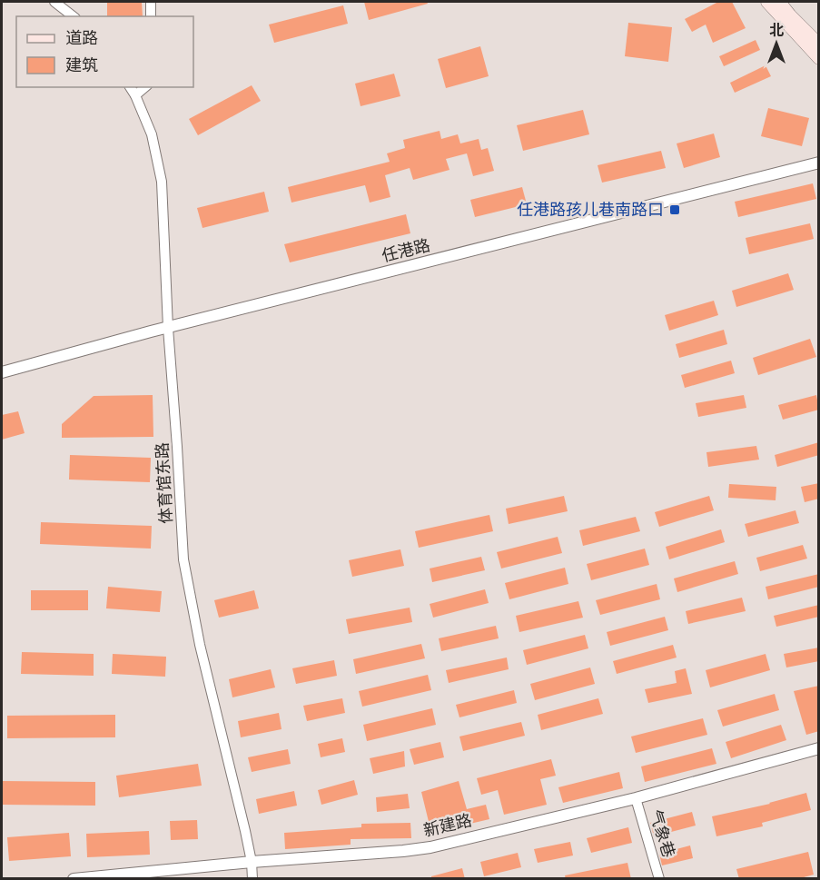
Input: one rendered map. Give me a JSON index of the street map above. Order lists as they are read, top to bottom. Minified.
{"streets":{"street":["任港路","体育馆东路","新建路","气象巷"]},"crossings":[["任港路","体育馆东路"],["体育馆东路","新建路"],["新建路","气象巷"]],"places":{"transit":["任港路孩儿巷南路口"]},"legend":["道路","建筑"],"north":"top"}
